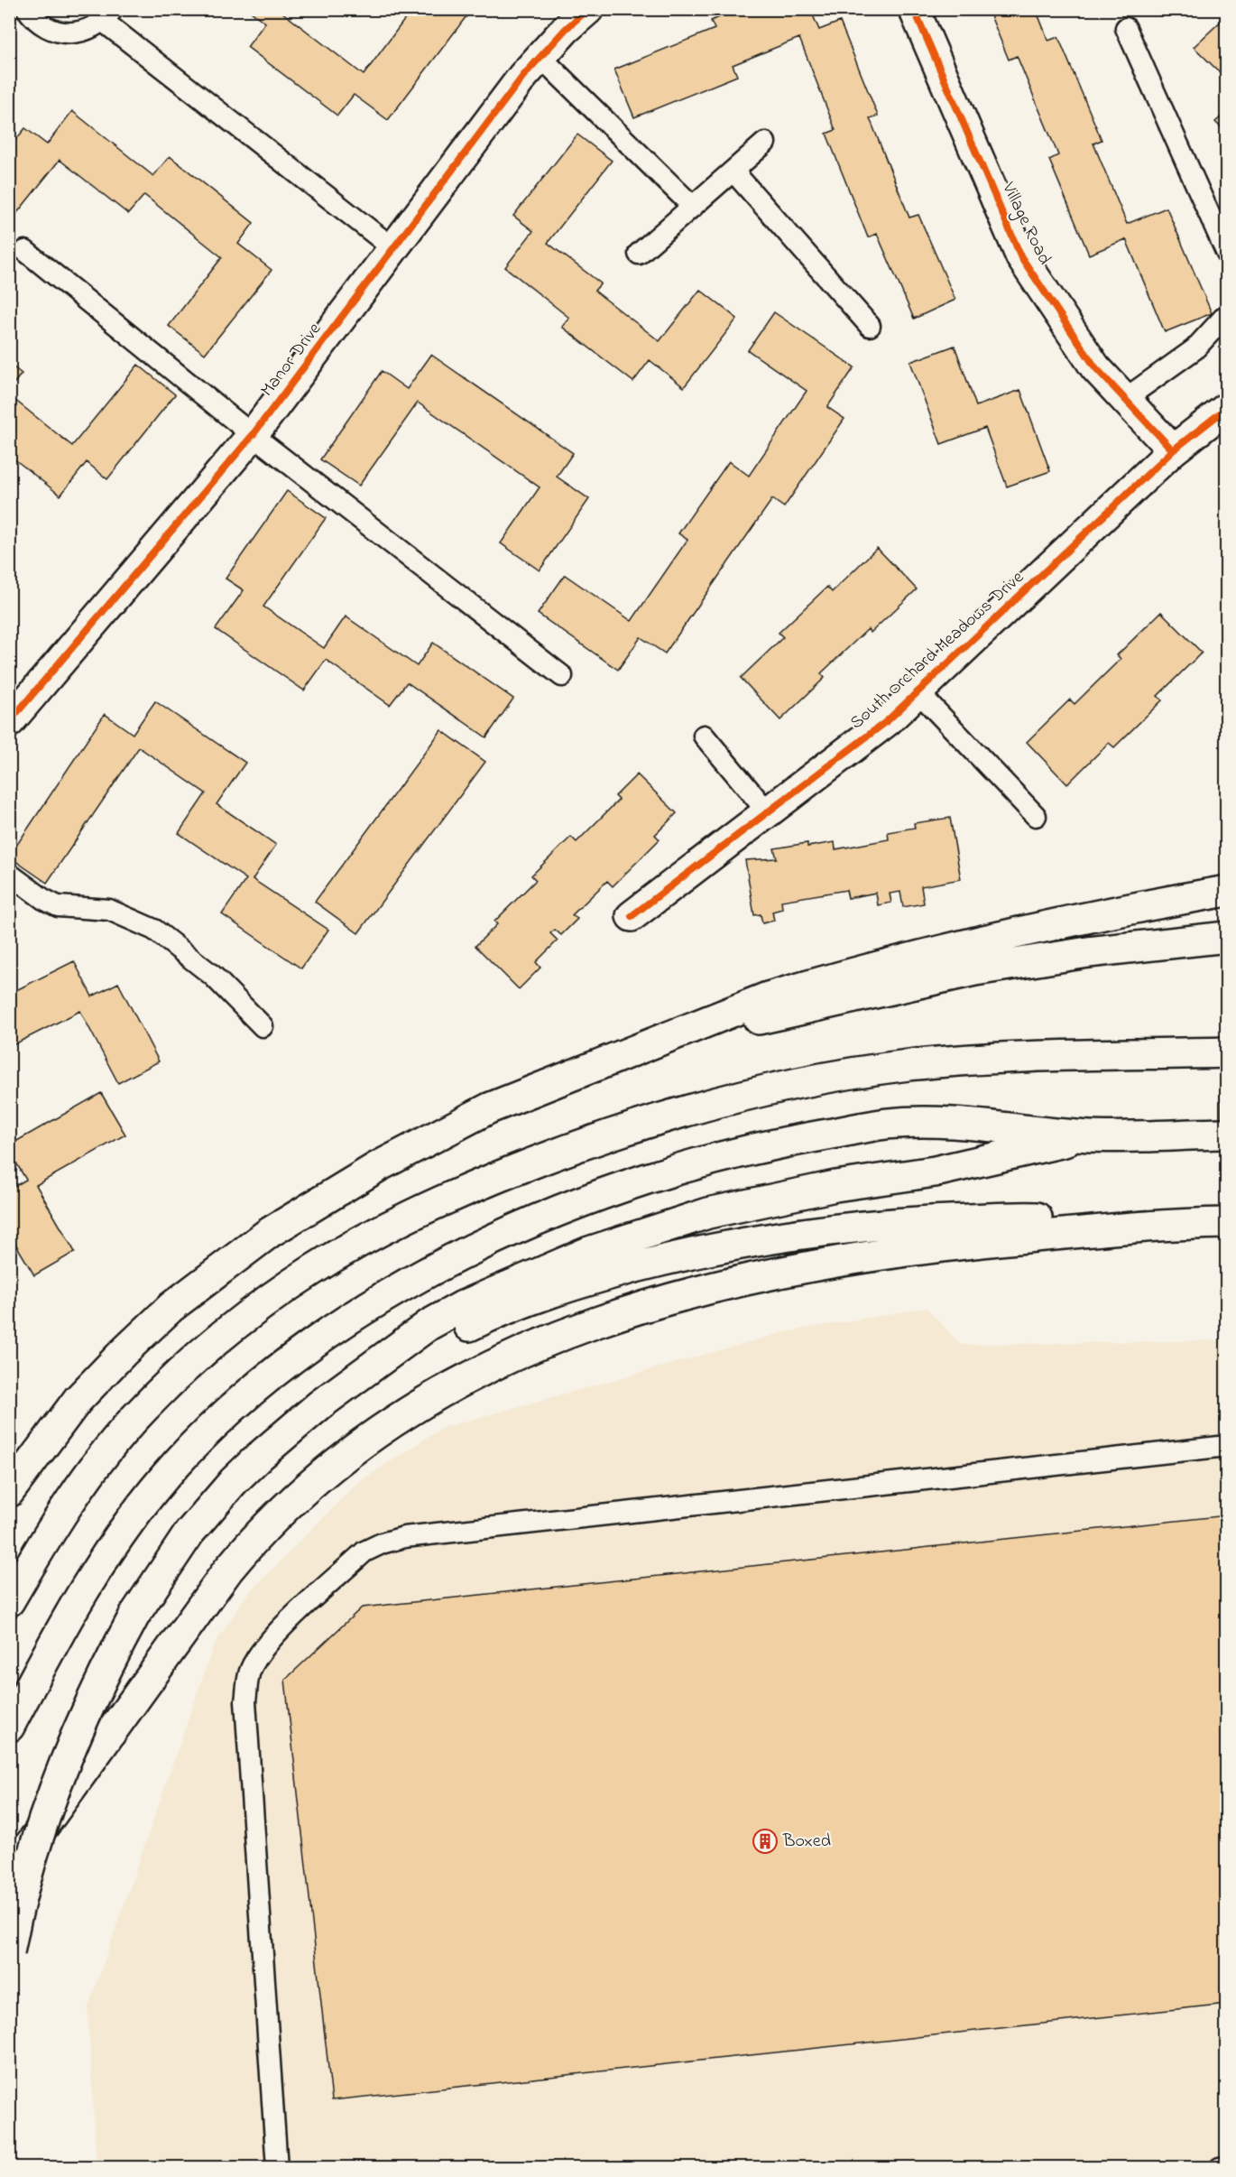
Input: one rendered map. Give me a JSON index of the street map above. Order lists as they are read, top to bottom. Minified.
{"streets":{"main road":["Village Road","Manor Drive","South Orchard Meadows Drive"]},"crossings":[["Village Road","South Orchard Meadows Drive"]],"places":{"building":["Boxed"]}}
